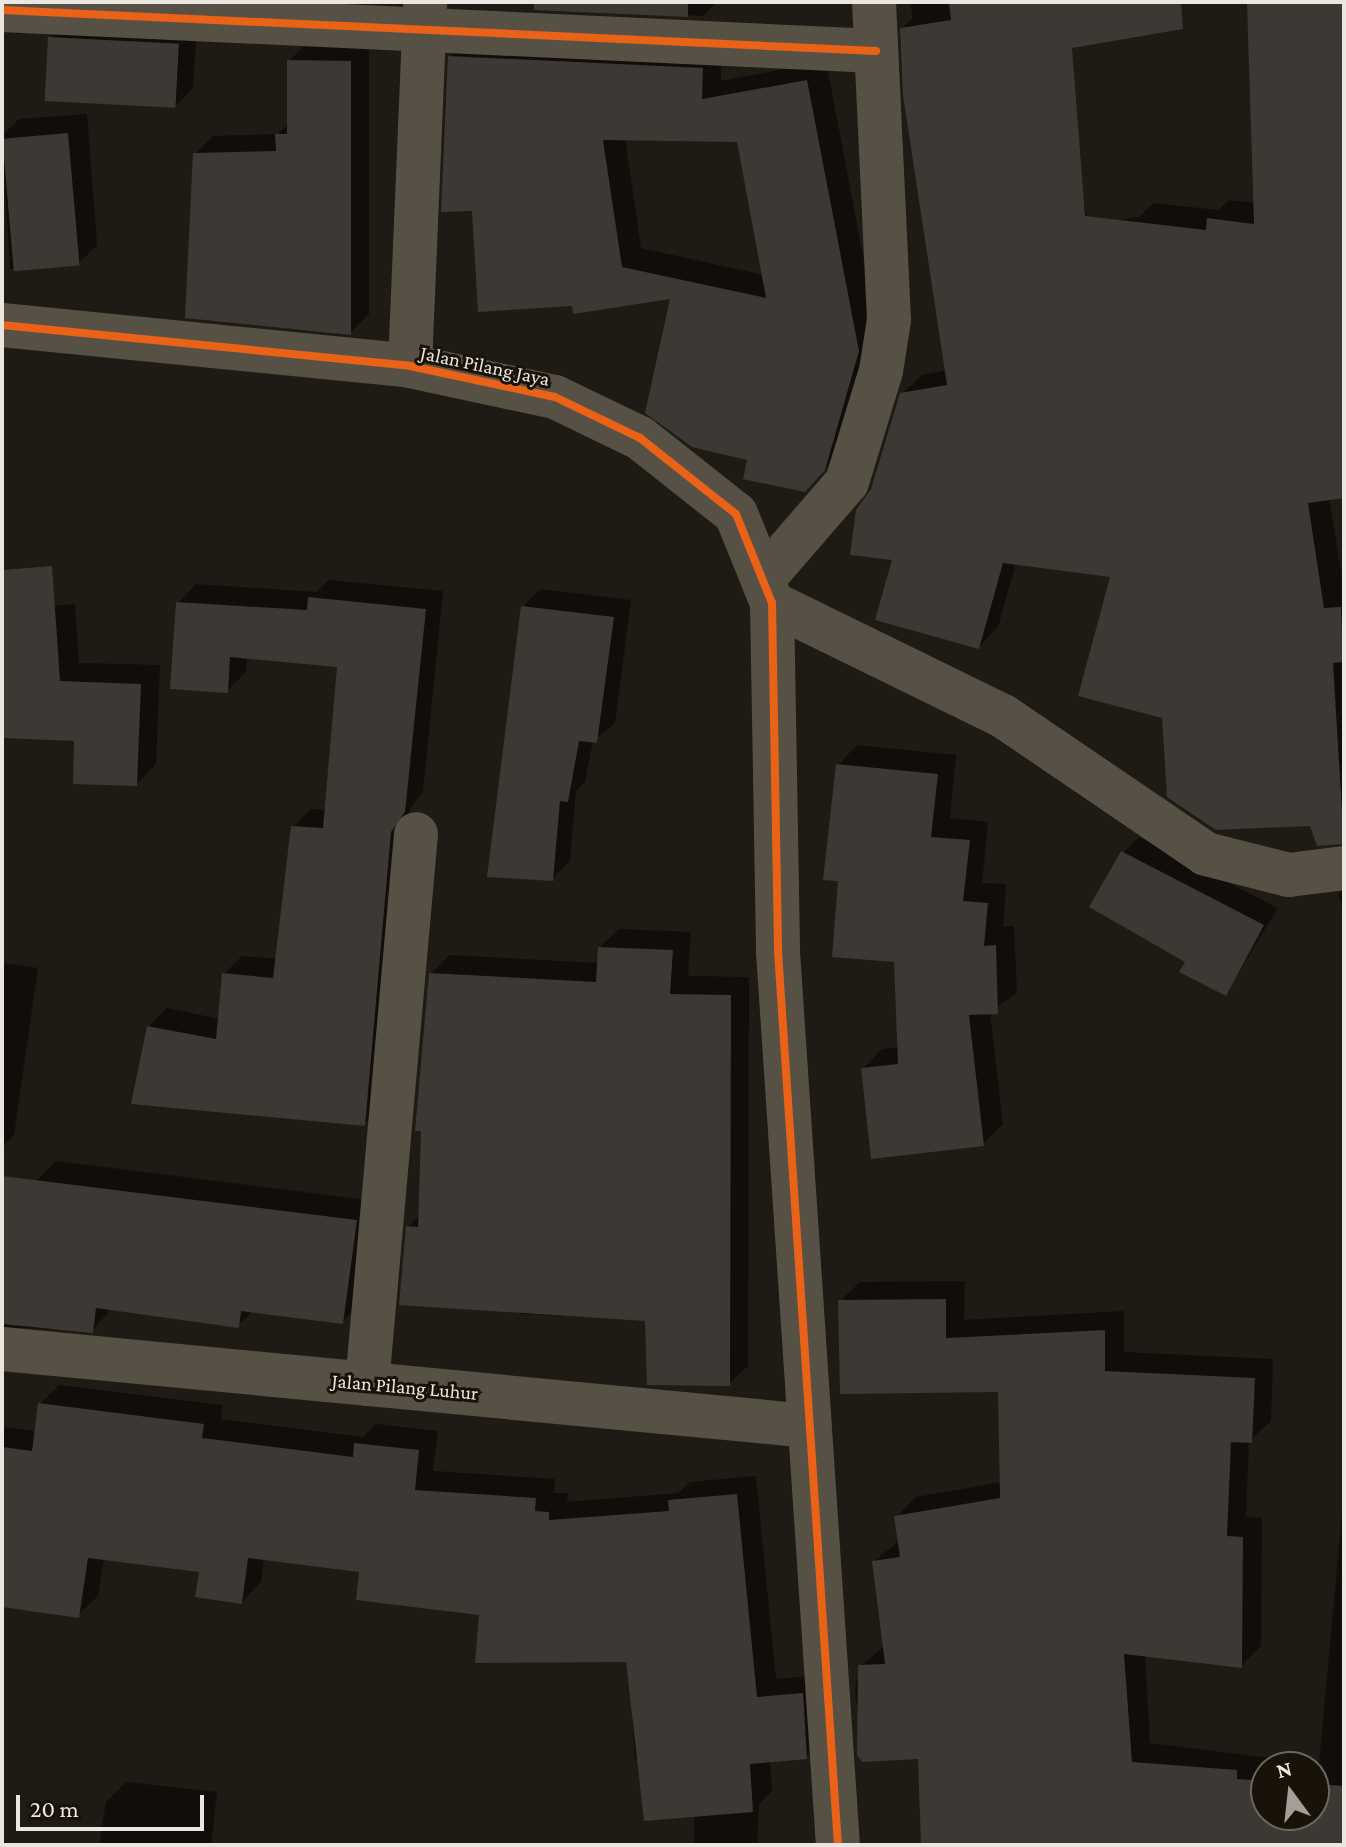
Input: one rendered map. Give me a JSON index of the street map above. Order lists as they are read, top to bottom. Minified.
{"streets":{"street":["Jalan Pilang Jaya","Jalan Pilang Luhur"]},"scale_bar":"20 m","north":"top"}
